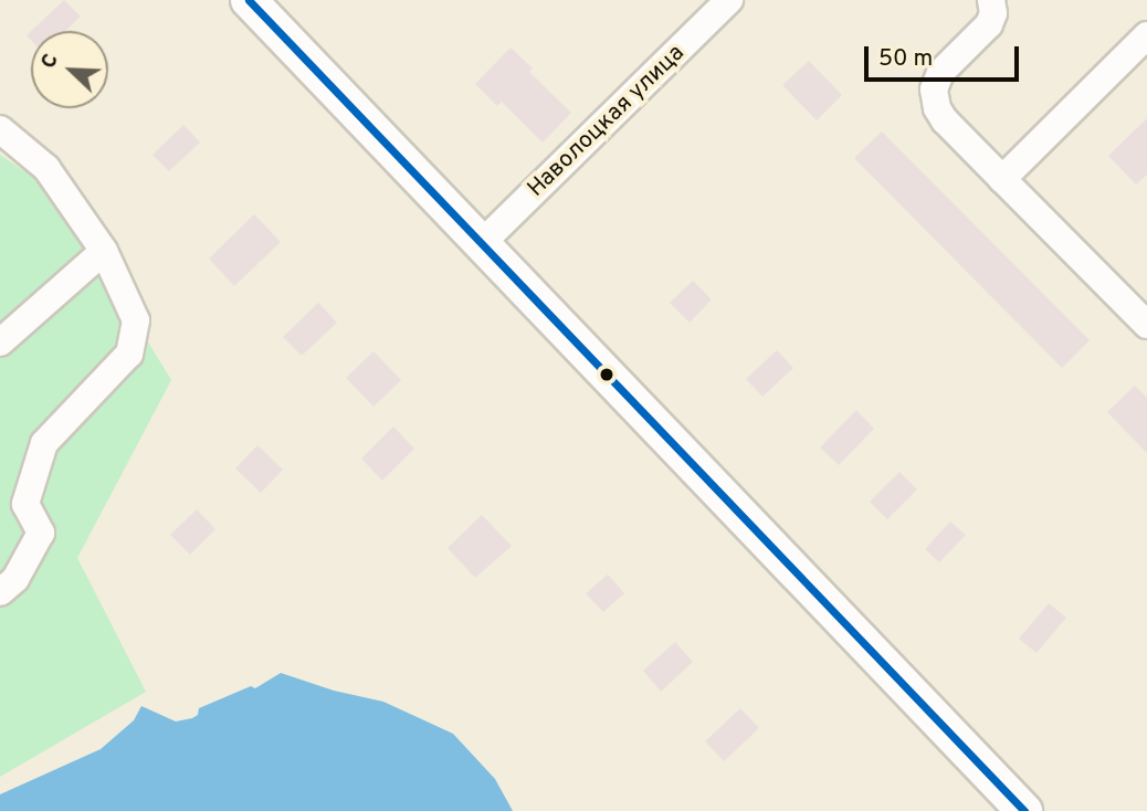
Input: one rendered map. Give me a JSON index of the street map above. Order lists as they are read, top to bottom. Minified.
{"streets":{"street":["Наволоцкая улица"]},"scale_bar":"50 m","north":"top left"}
